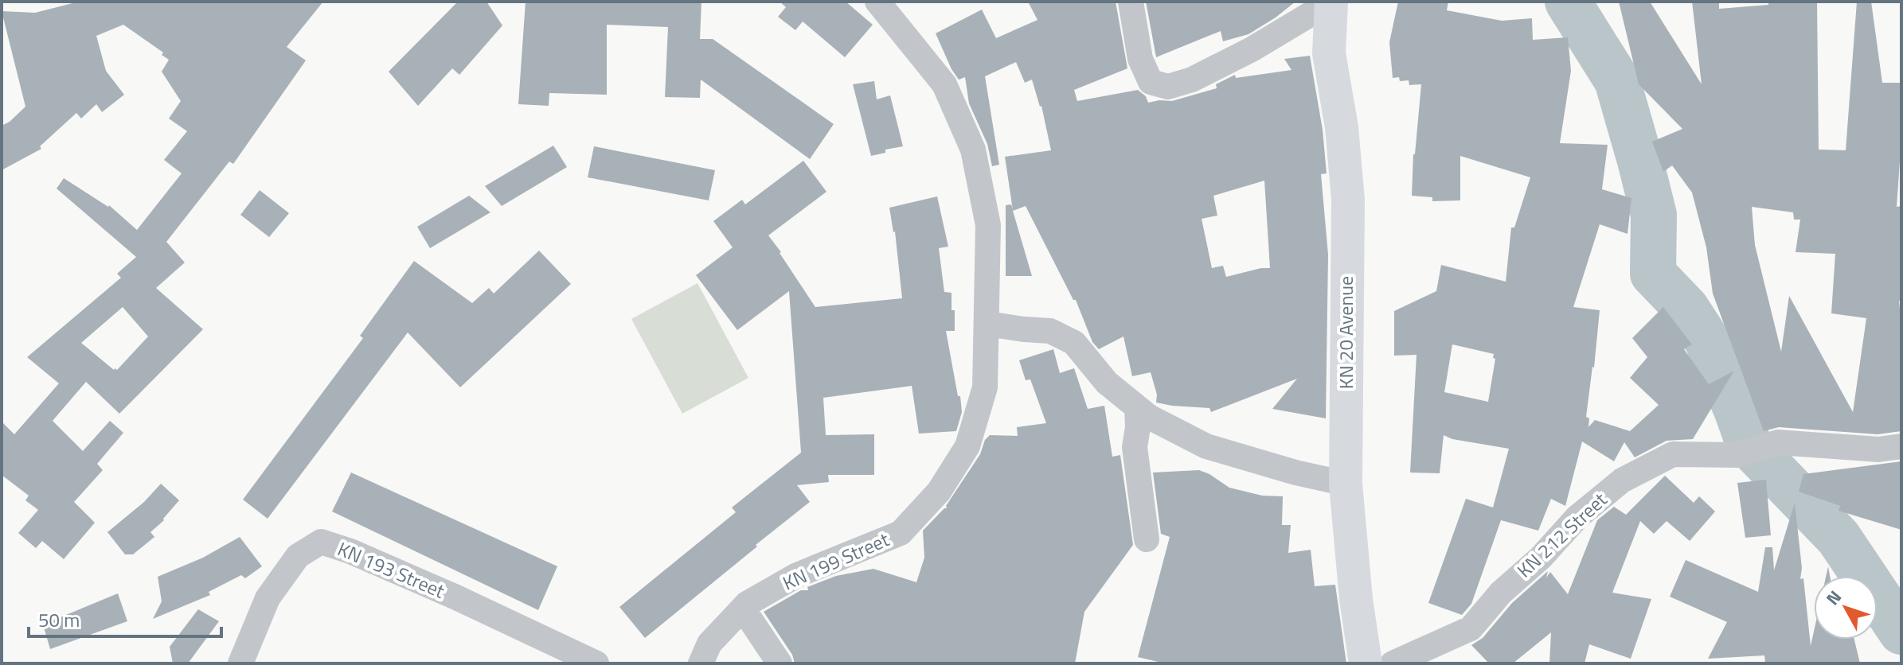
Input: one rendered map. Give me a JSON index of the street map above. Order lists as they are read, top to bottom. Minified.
{"streets":{"main road":["KN 20 Avenue"],"street":["KN 212 Street","KN 199 Street","KN 193 Street"]},"scale_bar":"50 m","north":"top left"}
